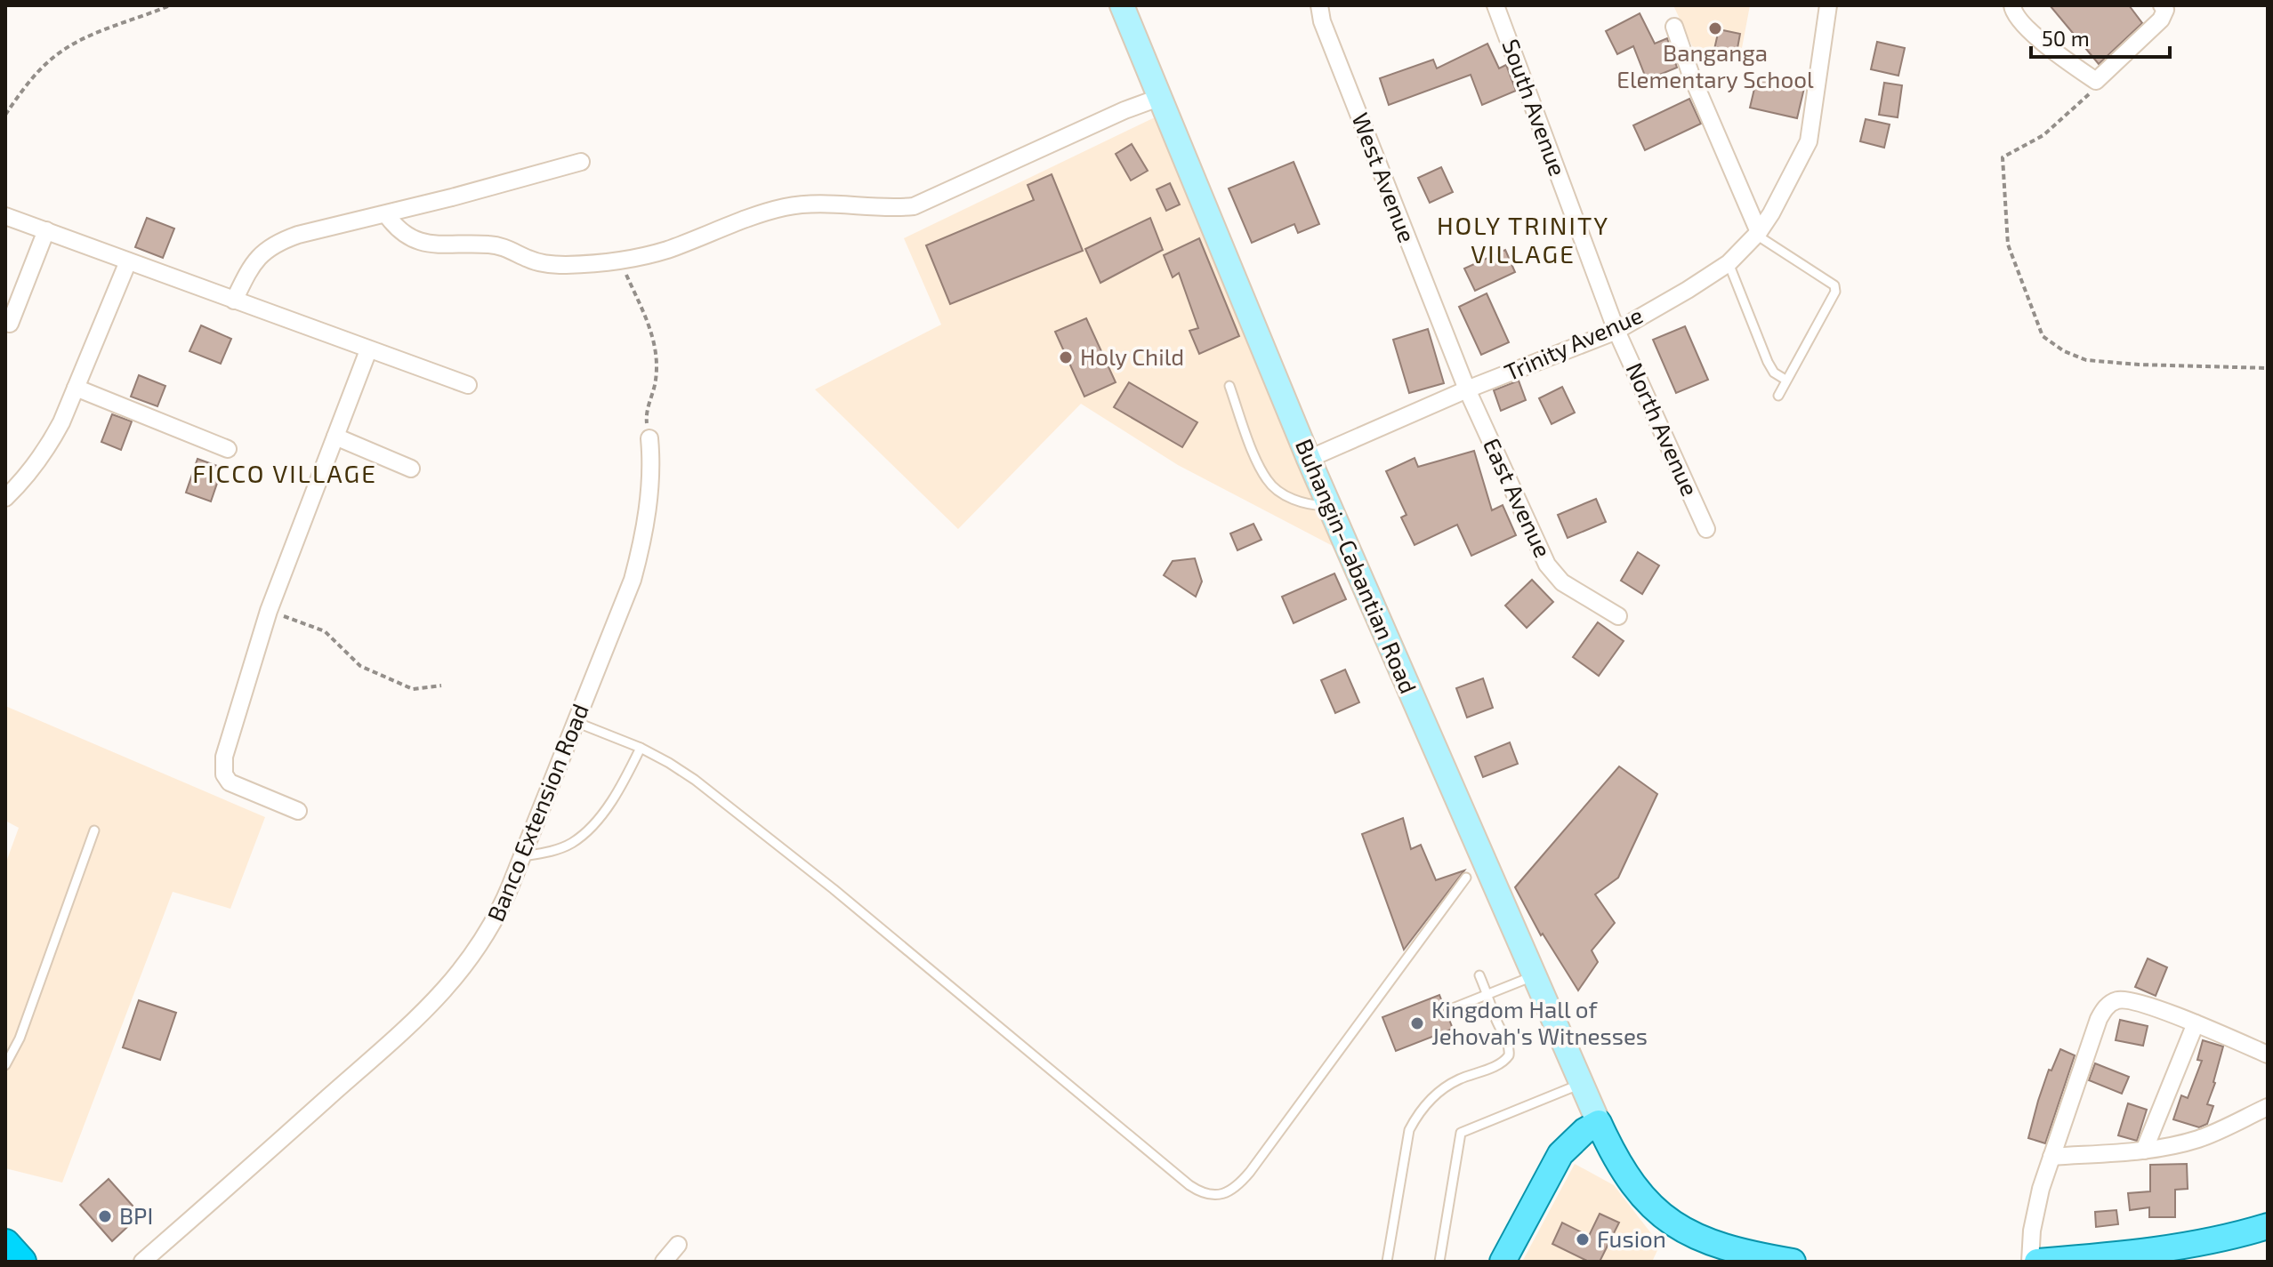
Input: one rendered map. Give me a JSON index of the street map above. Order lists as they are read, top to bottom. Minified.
{"streets":{"main road":["Buhangin-Cabantian Road"],"street":["South Avenue","West Avenue","Trinity Avenue","North Avenue","East Avenue","Banco Extension Road"]},"crossings":[["South Avenue","Trinity Avenue"],["South Avenue","North Avenue"],["West Avenue","Trinity Avenue"],["West Avenue","East Avenue"],["Trinity Avenue","North Avenue"],["Trinity Avenue","East Avenue"],["Trinity Avenue","Buhangin-Cabantian Road"]],"districts":["HOLY TRINITY VILLAGE","FICCO VILLAGE"],"places":["Banganga Elementary School","Holy Child","Kingdom Hall of Jehovah's Witnesses","BPI","Fusion"],"scale_bar":"50 m"}
